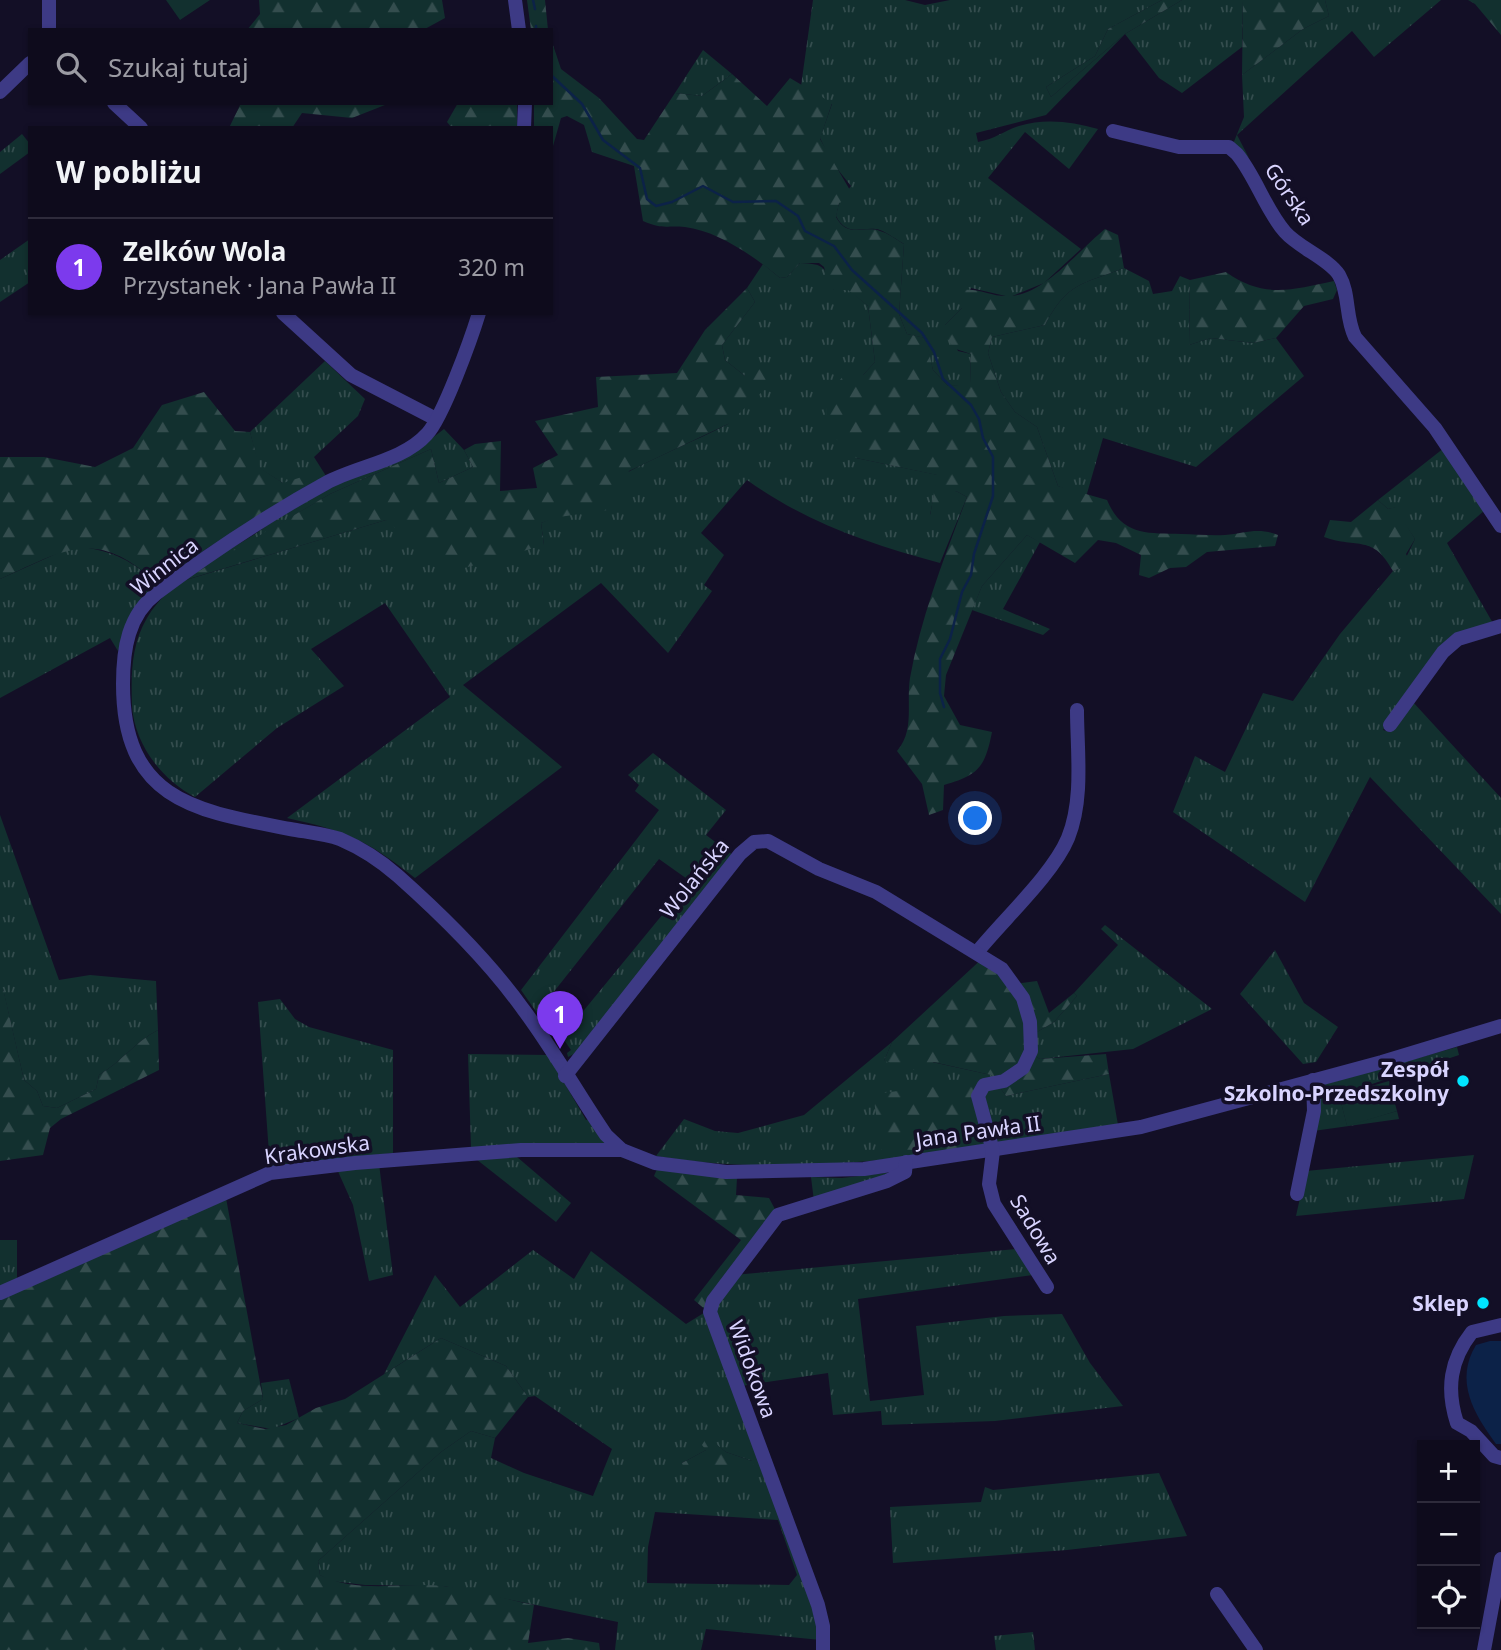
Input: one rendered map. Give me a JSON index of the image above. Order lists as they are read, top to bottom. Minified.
{"streets":{"street":["Górska","Winnica","Wolańska","Jana Pawła II","Krakowska","Sadowa","Widokowa"]},"crossings":[["Winnica","Jana Pawła II"],["Wolańska","Jana Pawła II"],["Wolańska","Sadowa"],["Jana Pawła II","Krakowska"],["Jana Pawła II","Sadowa"],["Jana Pawła II","Widokowa"]],"places":["Zespół Szkolno-Przedszkolny","Sklep"],"page":{"search":"Szukaj tutaj","heading":"W pobliżu","list":[{"mark":"1","name":"Zelków Wola","note":"Przystanek · Jana Pawła II","value":"320 m"}],"pins":"1","map_buttons":["+","−"]}}
